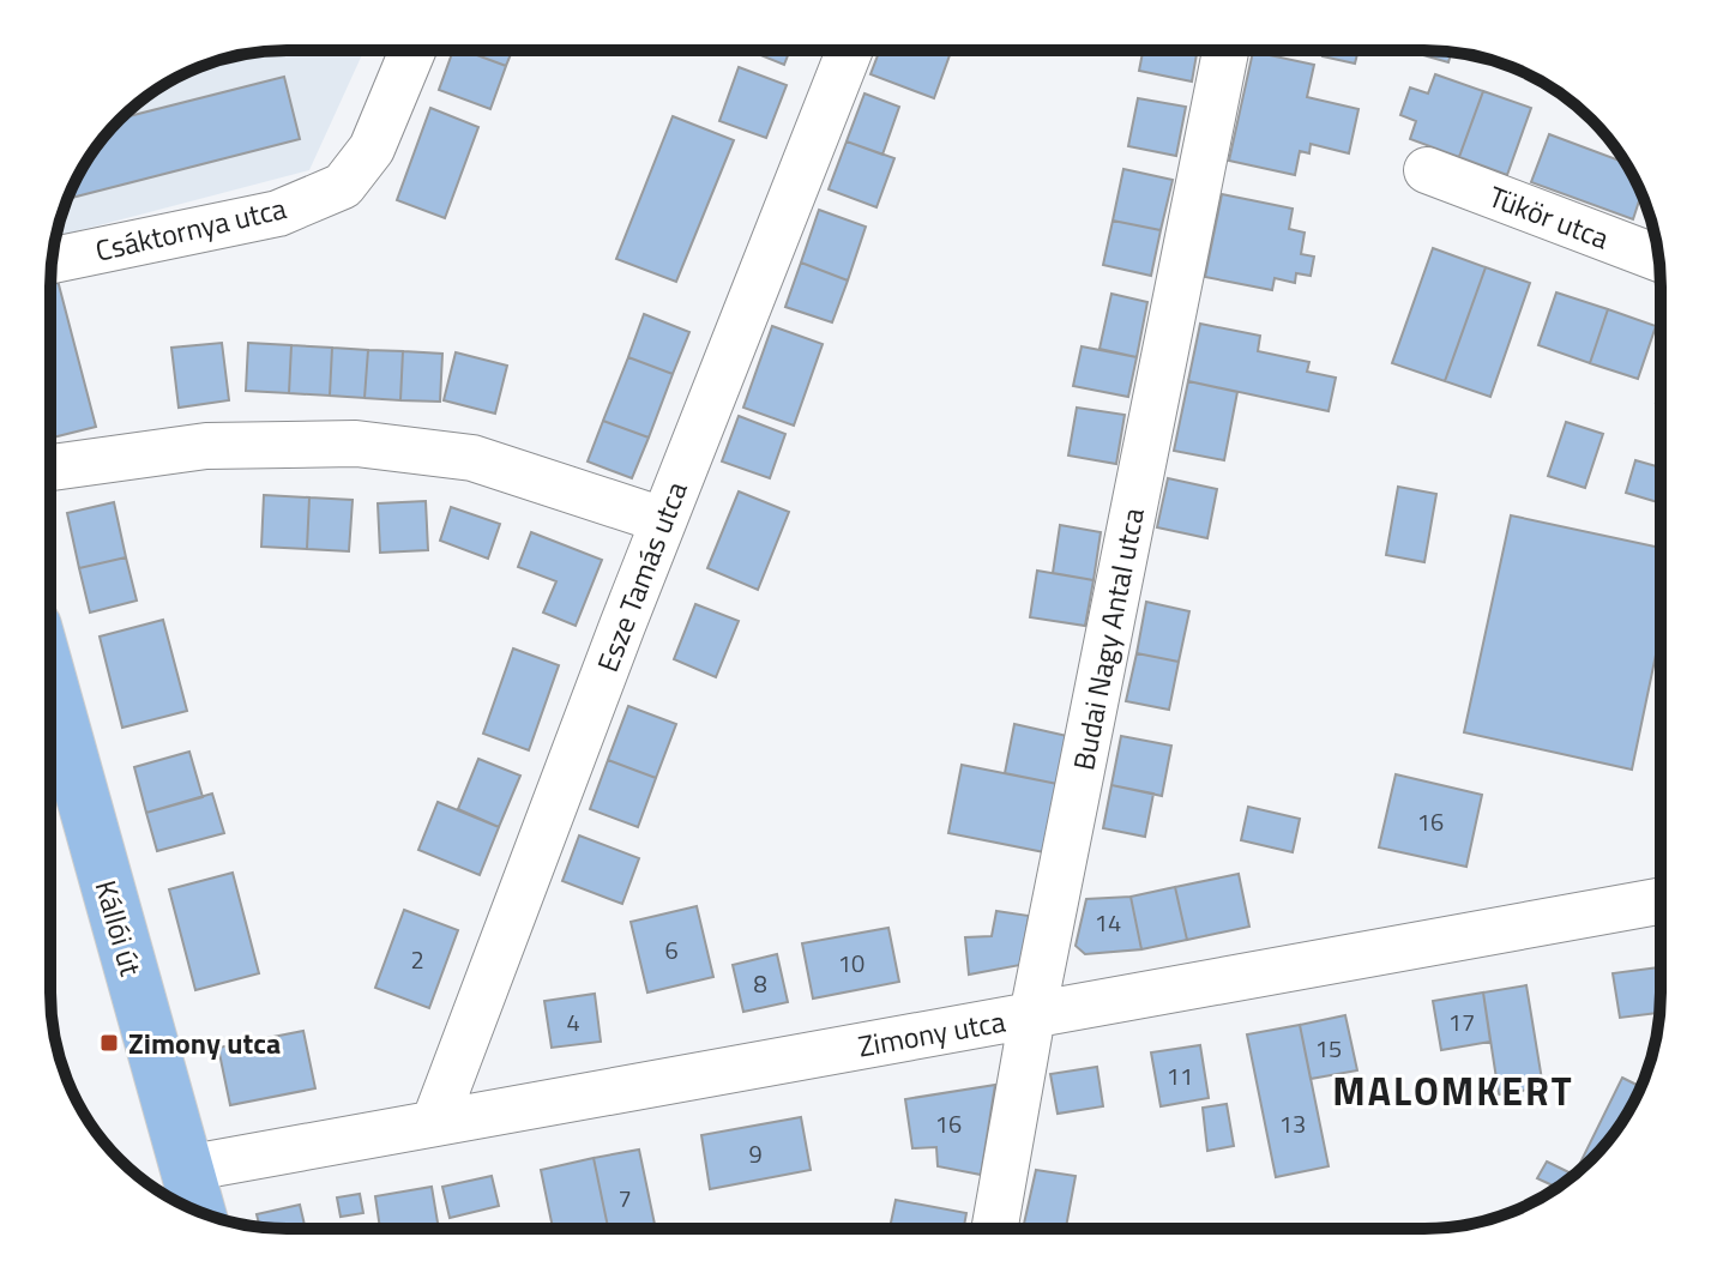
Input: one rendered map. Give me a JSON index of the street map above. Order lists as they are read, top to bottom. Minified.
{"streets":{"main road":["Kállói út"],"street":["Tükör utca","Csáktornya utca","Esze Tamás utca","Budai Nagy Antal utca","Zimony utca"]},"crossings":[["Esze Tamás utca","Zimony utca"],["Budai Nagy Antal utca","Zimony utca"],["Kállói út","Zimony utca"]],"districts":["MALOMKERT"],"places":{"transit":["Zimony utca"]},"house_numbers":["16","14","6","2","10","8","4","17","15","11","16","13","9","7"]}
